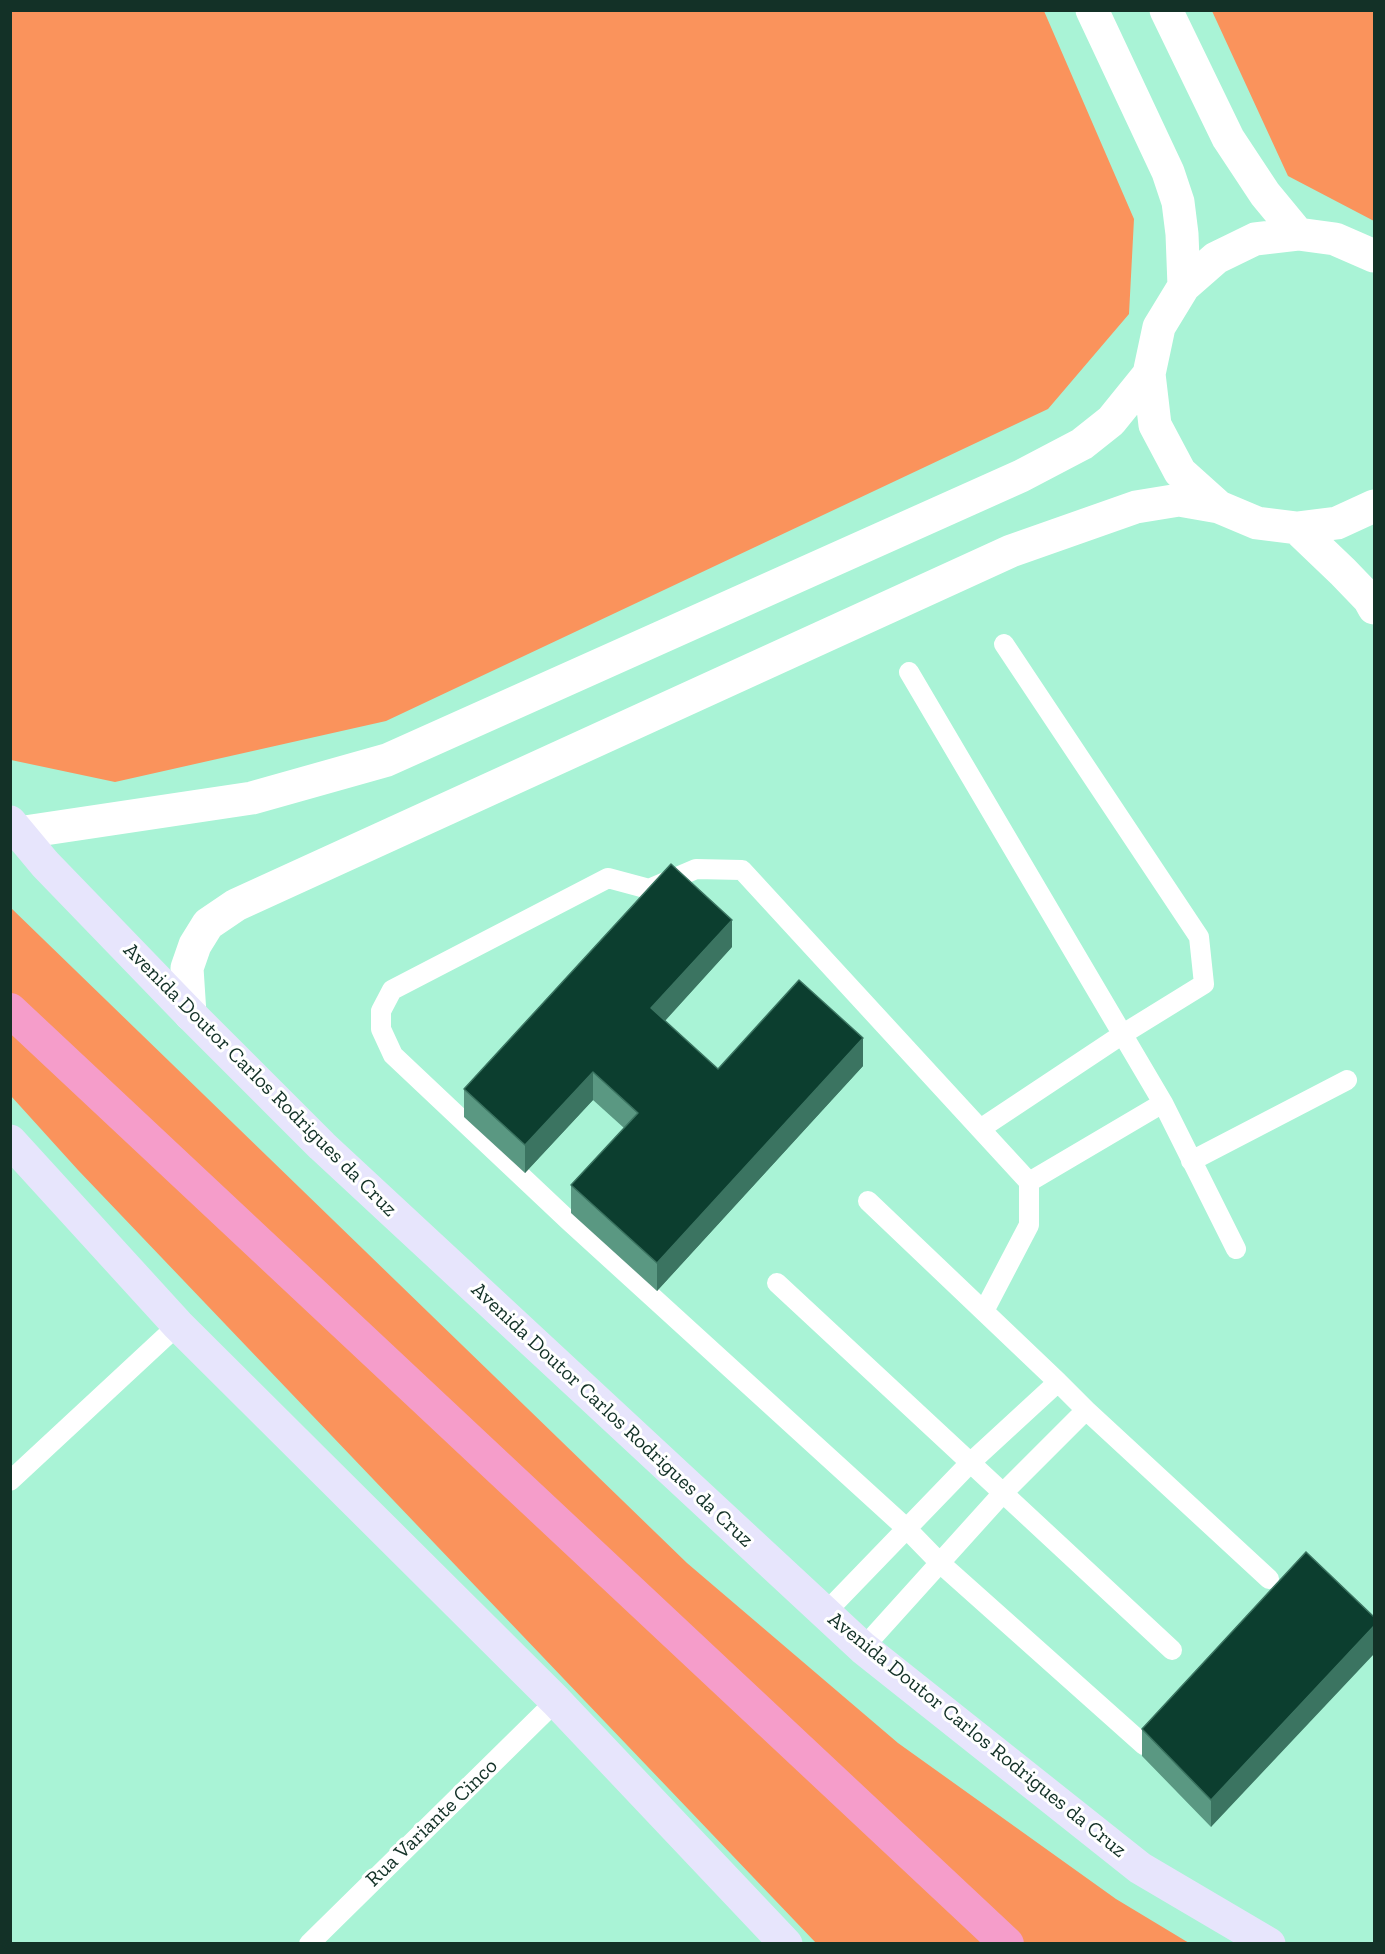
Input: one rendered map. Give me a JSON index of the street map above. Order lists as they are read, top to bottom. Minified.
{"streets":{"main road":["Avenida Doutor Carlos Rodrigues da Cruz"],"lane":["Rua Variante Cinco"]}}
